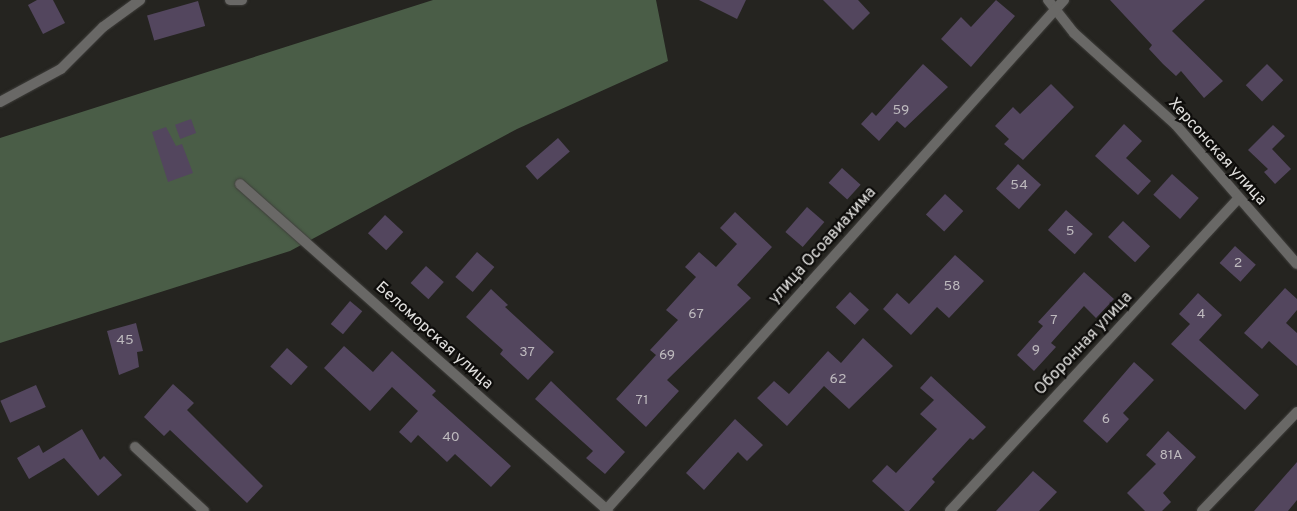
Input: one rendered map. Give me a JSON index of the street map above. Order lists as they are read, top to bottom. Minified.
{"streets":{"street":["Херсонская улица","улица Осоавиахима","Беломорская улица","Оборонная улица"]},"crossings":[["Херсонская улица","улица Осоавиахима"],["Херсонская улица","Оборонная улица"],["улица Осоавиахима","Беломорская улица"]],"house_numbers":["59","54","5","2","58","67","4","7","45","9","37","69","62","71","6","40","81А"]}
